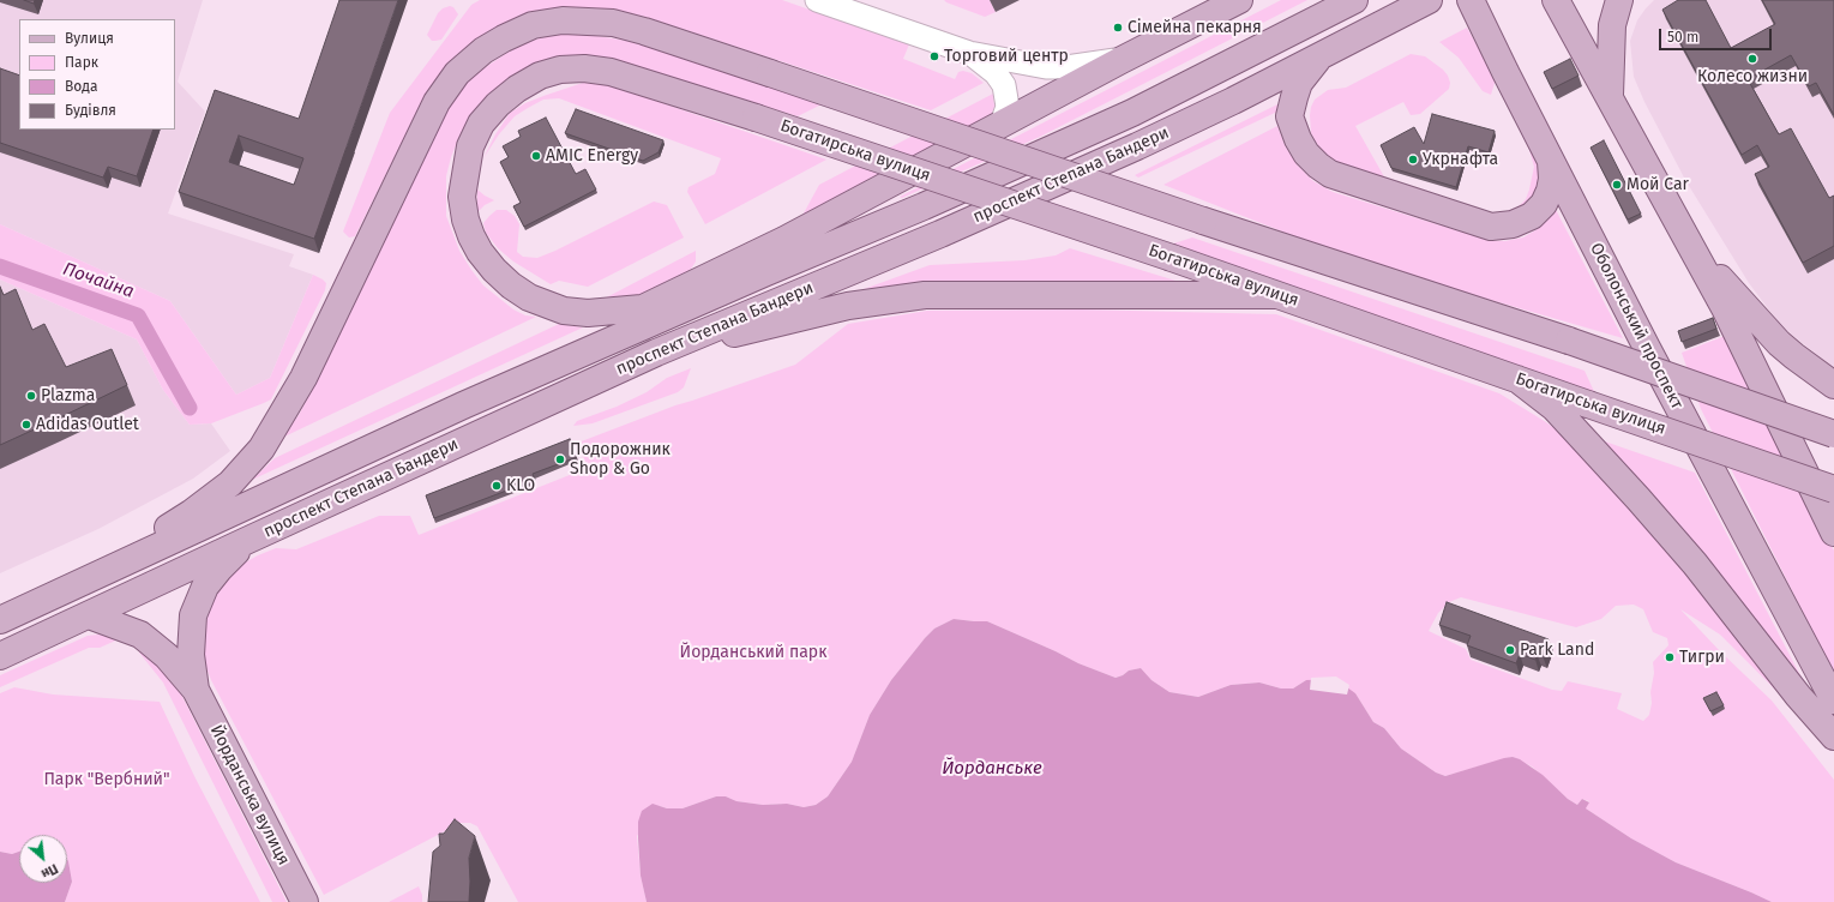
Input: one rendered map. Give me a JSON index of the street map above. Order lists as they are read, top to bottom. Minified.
{"streets":{"main road":["Богатирська вулиця","проспект Степана Бандери","Оболонський проспект","Йорданська вулиця"]},"crossings":[["проспект Степана Бандери","Йорданська вулиця"]],"water":["Почайна","Йорданське"],"parks":["Йорданський парк","Парк \"Вербний\""],"places":["Сімейна пекарня","Торговий центр","Колесо жизни","AMIC Energy","Укрнафта","Мой Car","Plazma","Adidas Outlet","Подорожник Shop & Go","KLO","Park Land","Тигри"],"legend":["Вулиця","Парк","Вода","Будівля"],"scale_bar":"50 m","north":"bottom right"}
